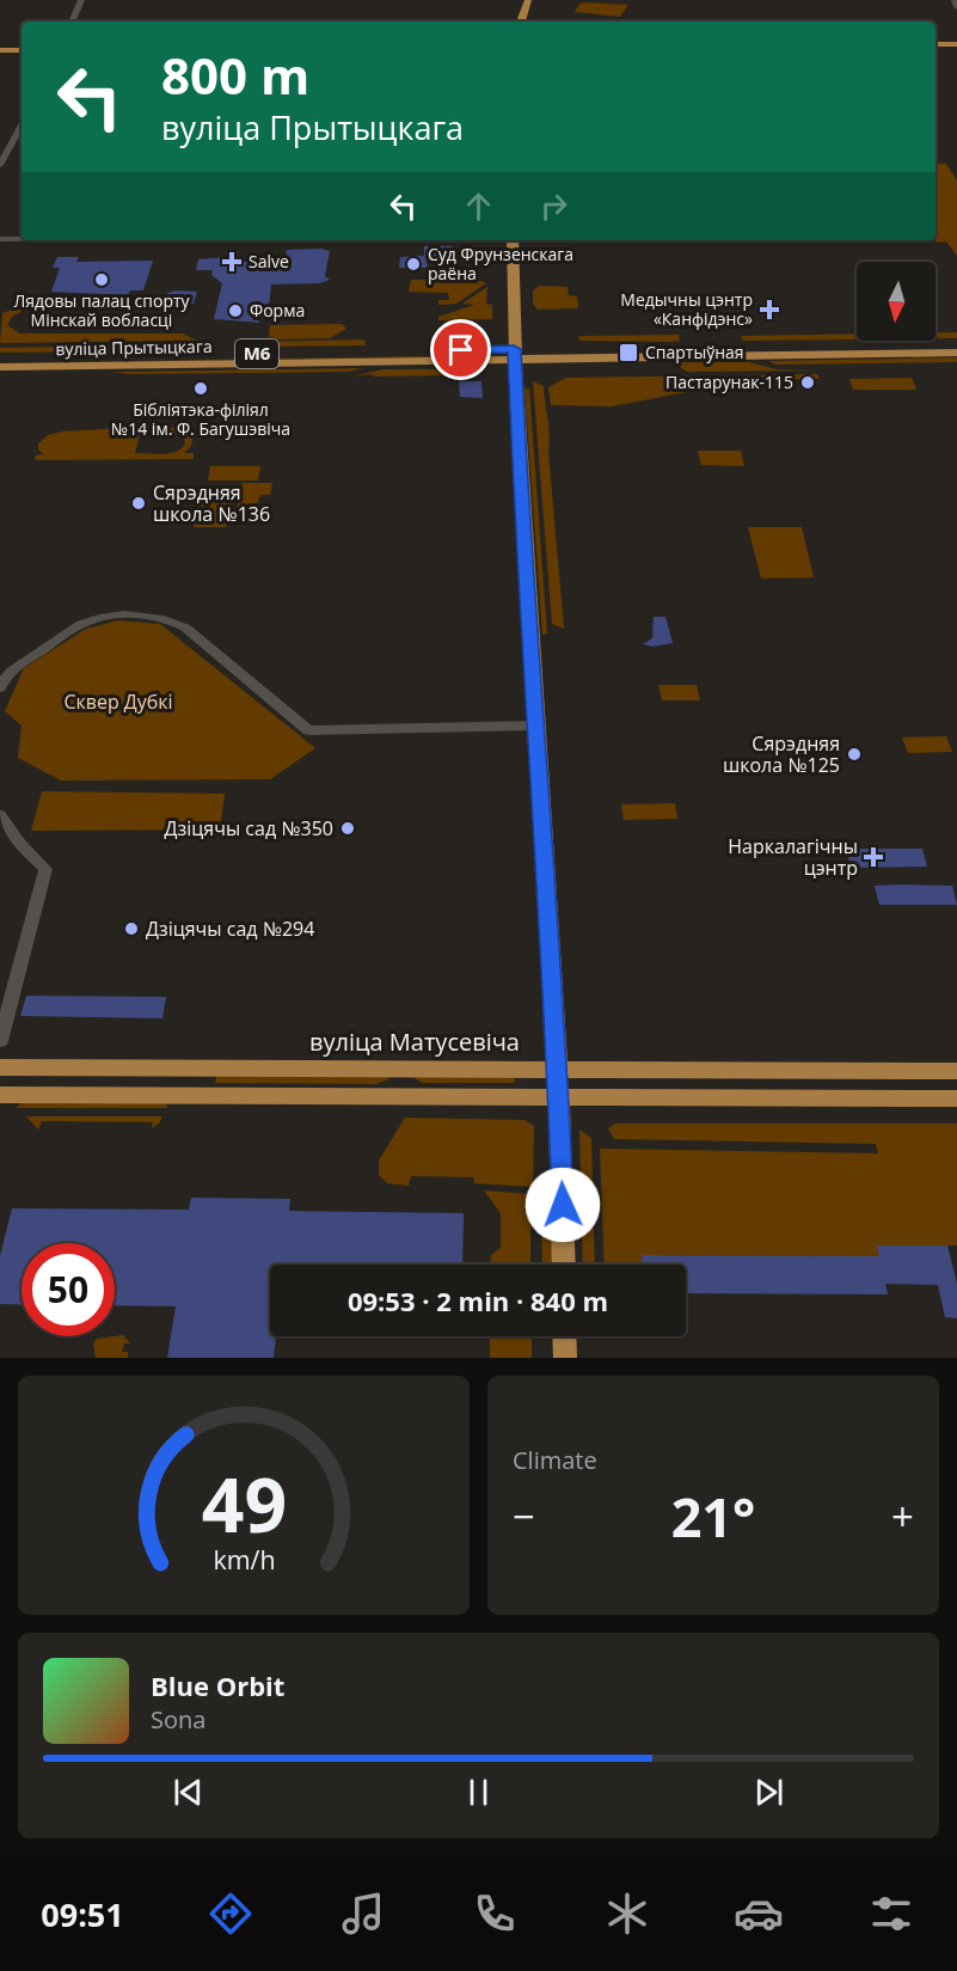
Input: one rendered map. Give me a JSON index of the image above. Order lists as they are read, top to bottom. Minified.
{"streets":{"main road":["вуліца Прытыцкага","М6","вуліца Матусевіча"]},"parks":["Сквер Дубкі"],"places":{"health":["Salve","Медычны цэнтр «Канфідэнс»","Наркалагічны цэнтр"],"other":["Суд Фрунзенскага раёна","Лядовы палац спорту Мінскай вобласці","Форма","Пастарунак-115","Бібліятэка-філіял №14 ім. Ф. Багушэвіча","Сярэдняя школа №136","Сярэдняя школа №125","Дзіцячы сад №350","Дзіцячы сад №294"],"transit":["Спартыўная"]},"north":"bottom","page":{"turn":["800 m","вуліца Прытыцкага"],"limit":"50","trip":"09:53 · 2 min · 840 m","tile":"Climate","heat":["−","21°","+"],"song":["Blue Orbit","Sona"],"tabs":"09:51","gauge":["49","km/h"]}}
